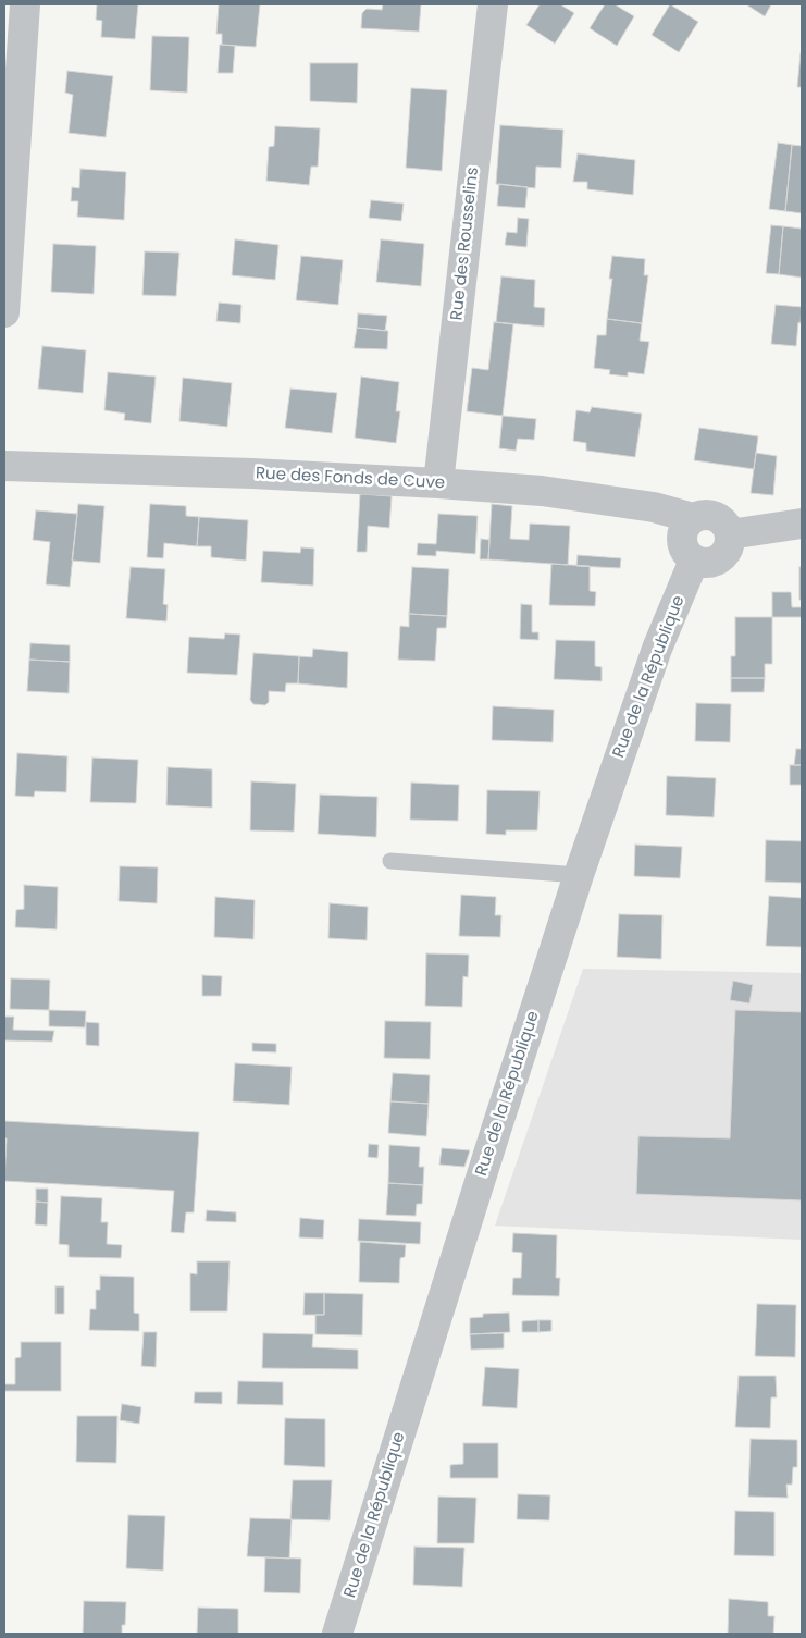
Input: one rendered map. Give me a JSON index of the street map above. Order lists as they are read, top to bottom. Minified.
{"streets":{"street":["Rue des Rousselins","Rue des Fonds de Cuve","Rue de la République"]},"crossings":[["Rue des Rousselins","Rue des Fonds de Cuve"],["Rue des Fonds de Cuve","Rue de la République"]]}
